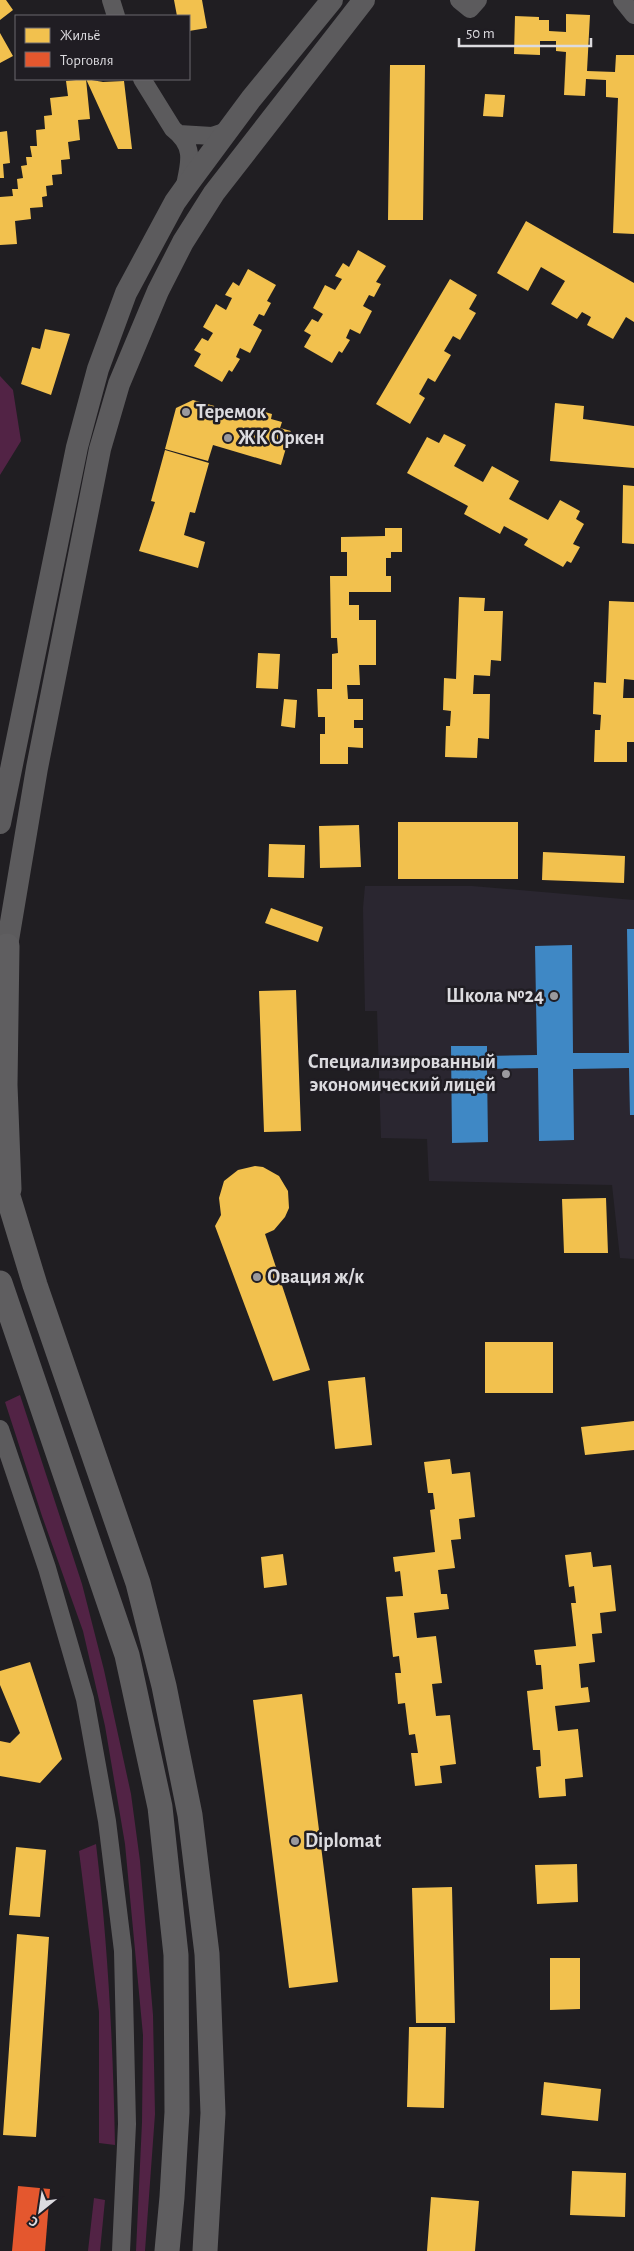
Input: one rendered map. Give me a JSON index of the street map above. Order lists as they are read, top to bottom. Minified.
{"places":["Теремок","ЖК Оркен","Школа №24","Специализированный экономический лицей","Овация ж/к","Diplomat"],"legend":["Жильё","Торговля"],"scale_bar":"50 m","north":"bottom left"}
